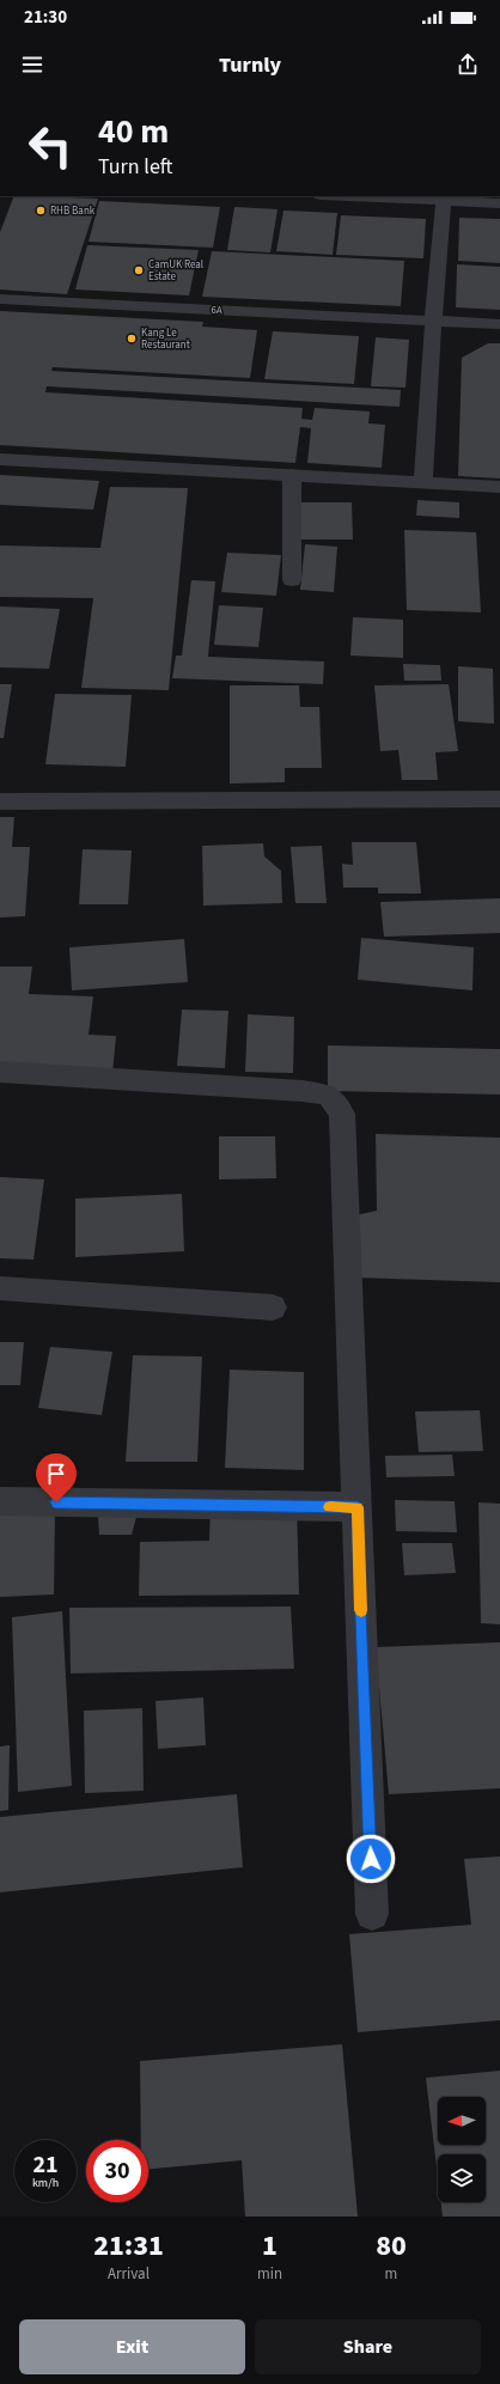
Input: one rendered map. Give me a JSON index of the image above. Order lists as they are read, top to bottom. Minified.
{"streets":{"street":["6A"]},"places":["RHB Bank","CamUK Real Estate","Kang Le Restaurant"],"north":"left","page":{"status":"21:30","header":"Turnly","turn":["40 m","Turn left"],"speed":"21 km/h","limit":"30","eta":["21:31","Arrival","1","min","80","m"],"buttons":["Exit","Share"]}}
